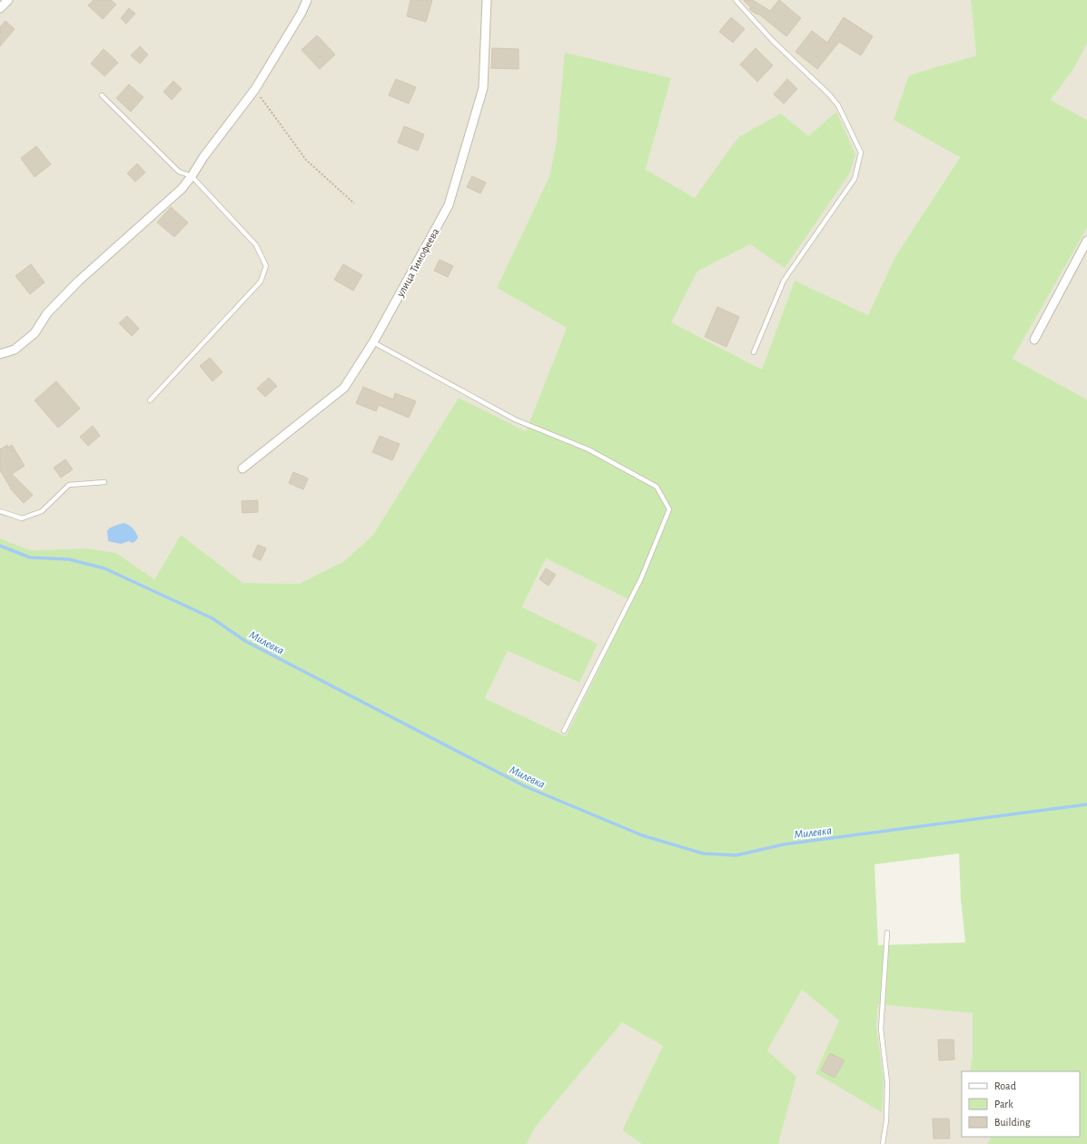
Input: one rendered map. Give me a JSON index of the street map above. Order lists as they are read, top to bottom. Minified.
{"streets":{"street":["улица Тимофеева"]},"water":["Милевка"],"legend":["Road","Park","Building"]}
